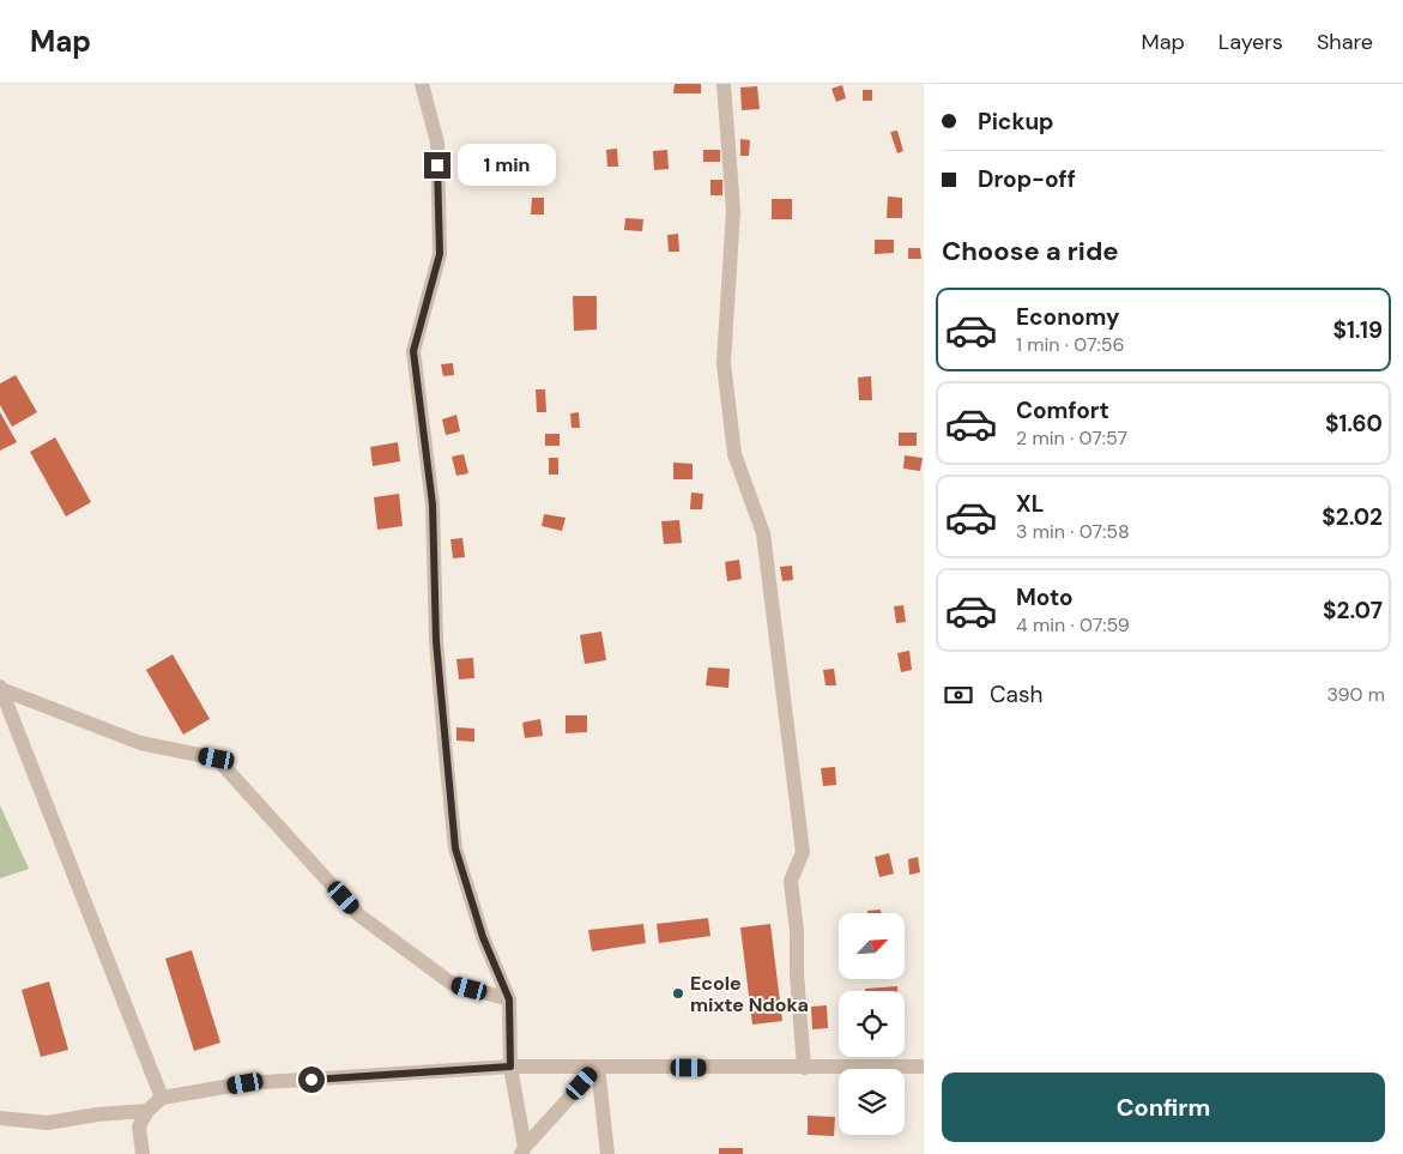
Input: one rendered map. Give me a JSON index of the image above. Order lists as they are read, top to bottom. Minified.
{"places":["Ecole mixte Ndoka"],"north":"top right","page":{"header":"Map","nav":["Map","Layers","Share"],"banner":["Pickup","Drop-off"],"bubble":"1 min","heading":"Choose a ride","list":[{"name":"Economy","note":"1 min · 07:56","value":"$1.19"},{"name":"Comfort","note":"2 min · 07:57","value":"$1.60"},{"name":"XL","note":"3 min · 07:58","value":"$2.02"},{"name":"Moto","note":"4 min · 07:59","value":"$2.07"}],"pay":["Cash","390 m"],"buttons":"Confirm"}}
